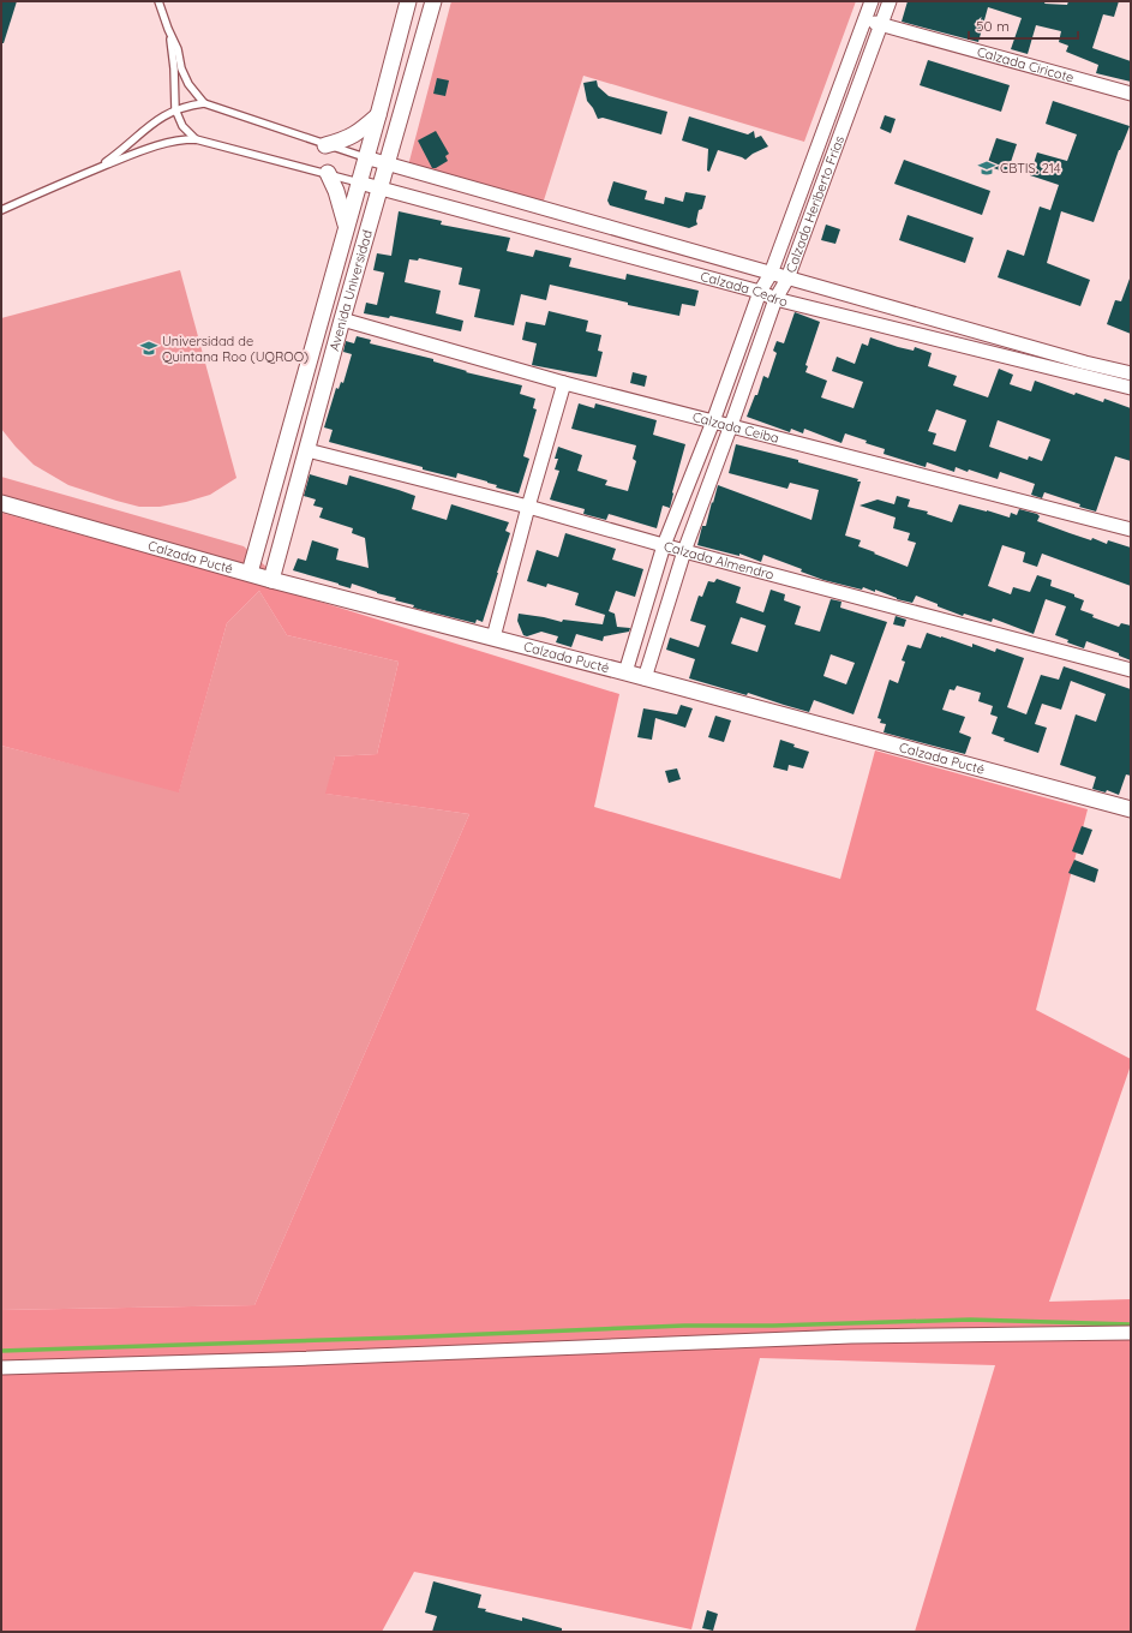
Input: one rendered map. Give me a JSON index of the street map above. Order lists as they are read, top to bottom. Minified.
{"streets":{"street":["Calzada Ciricote","Calzada Heriberto Frías","Calzada Cedro","Avenida Universidad","Calzada Ceiba","Calzada Pucté","Calzada Almendro"]},"crossings":[["Calzada Ciricote","Calzada Heriberto Frías"],["Calzada Heriberto Frías","Calzada Cedro"],["Calzada Heriberto Frías","Calzada Ceiba"],["Calzada Heriberto Frías","Calzada Pucté"],["Calzada Heriberto Frías","Calzada Almendro"],["Calzada Cedro","Avenida Universidad"],["Avenida Universidad","Calzada Ceiba"],["Avenida Universidad","Calzada Pucté"],["Avenida Universidad","Calzada Almendro"]],"places":{"school or university":["CBTIS. 214","Universidad de Quintana Roo (UQROO)"]},"scale_bar":"50 m"}
